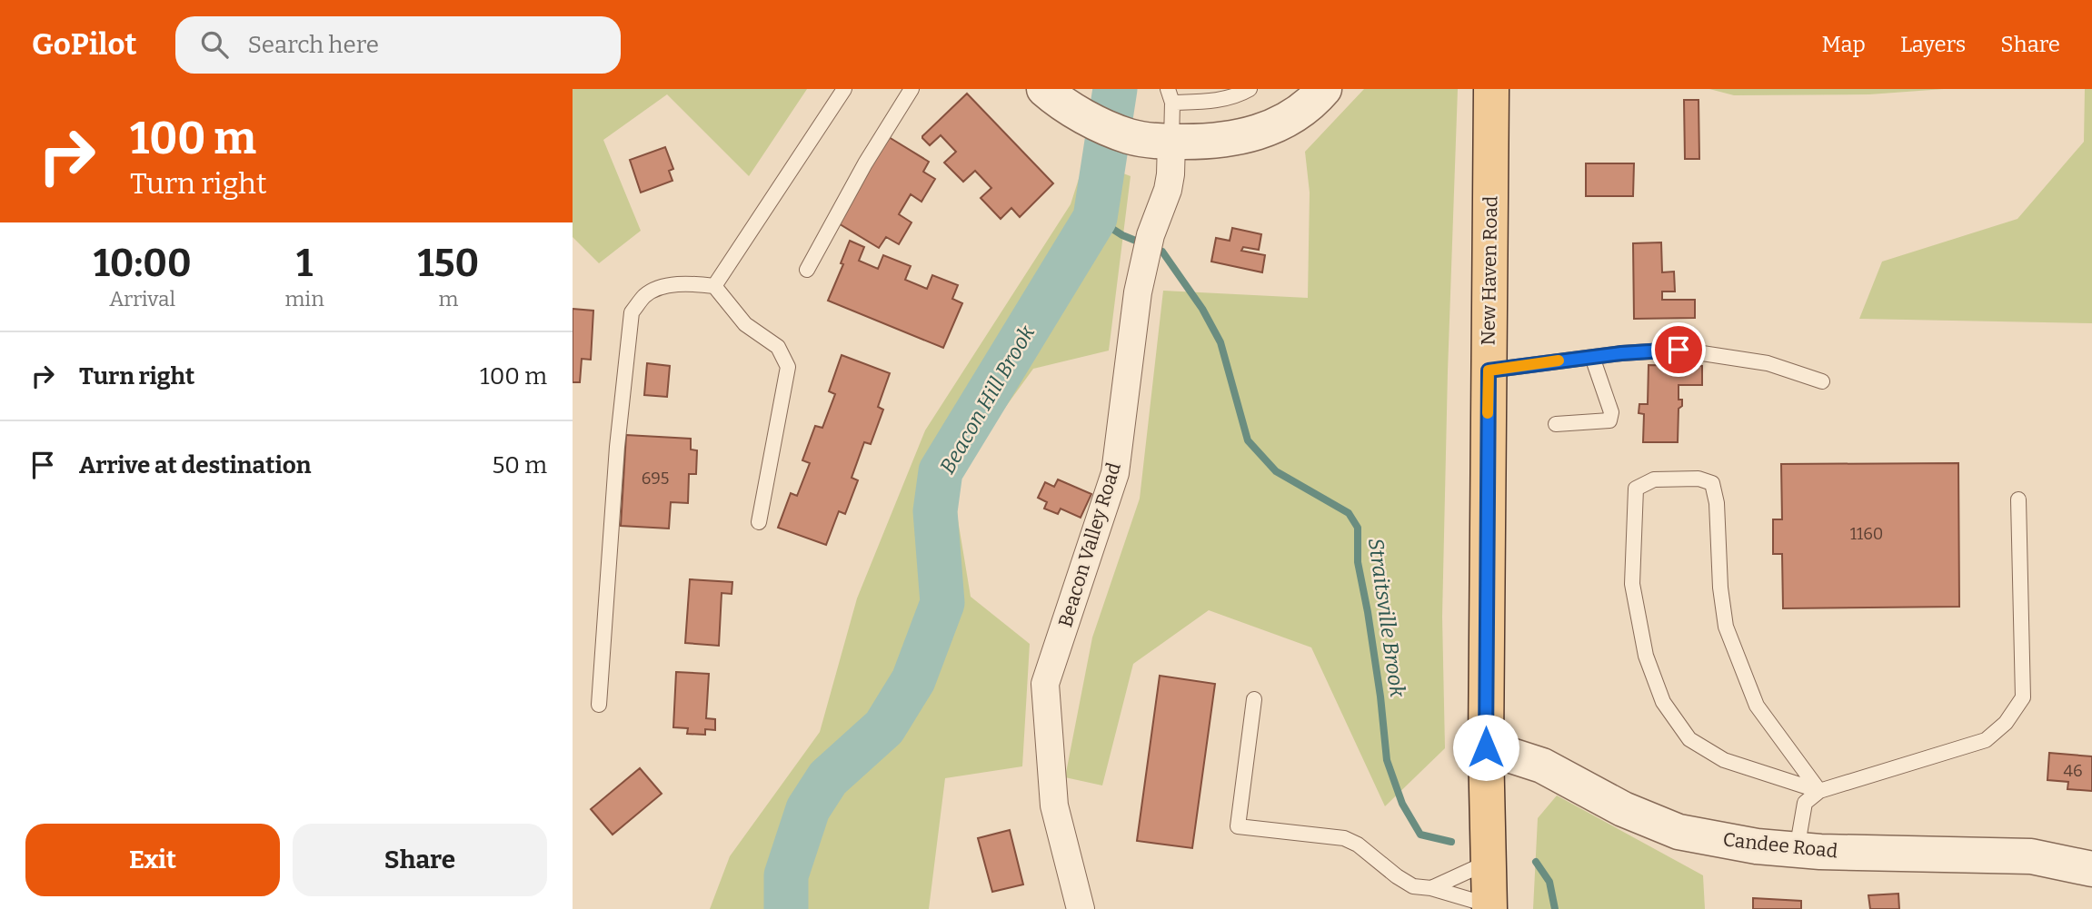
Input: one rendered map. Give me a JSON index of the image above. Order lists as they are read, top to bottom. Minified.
{"streets":{"main road":["New Haven Road"],"street":["Beacon Valley Road","Candee Road"]},"crossings":[["New Haven Road","Candee Road"]],"water":["Beacon Hill Brook","Straitsville Brook"],"house_numbers":["695","1160","46"],"page":{"header":"GoPilot","search":"Search here","nav":["Map","Layers","Share"],"turn":["100 m","Turn right"],"eta":["10:00","Arrival","1","min","150","m"],"list":[{"name":"Turn right","value":"100 m"},{"name":"Arrive at destination","value":"50 m"}],"buttons":["Exit","Share"]}}
